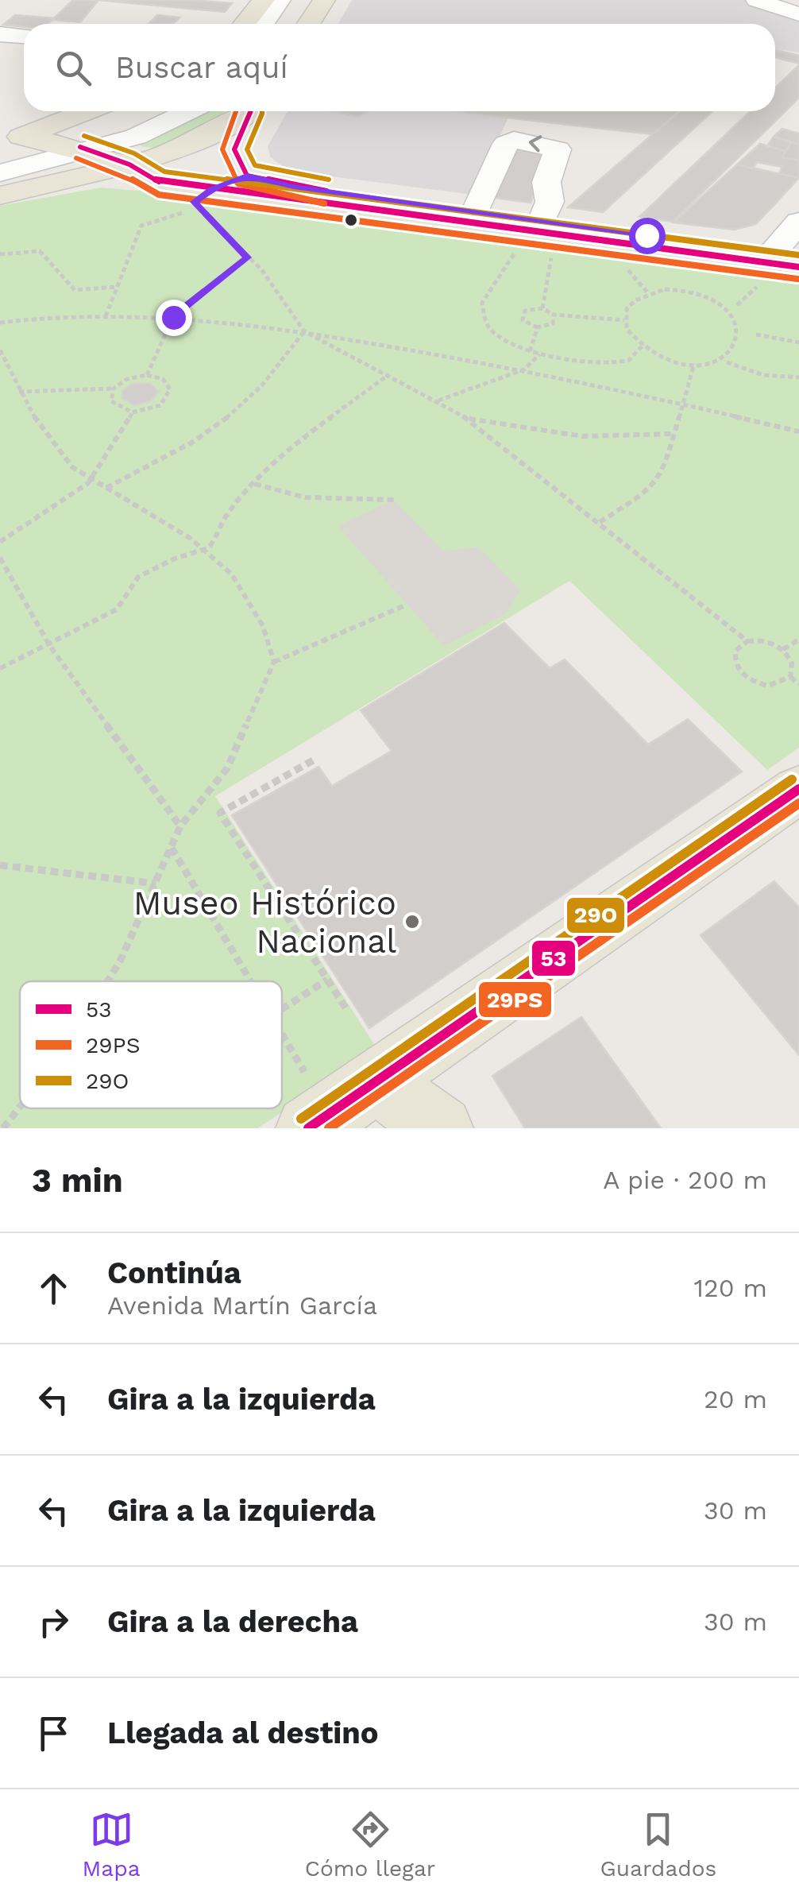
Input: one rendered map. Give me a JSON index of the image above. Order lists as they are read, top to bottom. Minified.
{"places":["Museo Histórico Nacional"],"lines":["transit line 53","transit line 29PS","transit line 29O"],"legend":["53","29PS","29O"],"page":{"search":"Buscar aquí","heading":["3 min","A pie · 200 m"],"list":[["Continúa","Avenida Martín García","120 m"],["Gira a la izquierda","20 m"],["Gira a la izquierda","30 m"],["Gira a la derecha","30 m"],"Llegada al destino"],"nav":["Mapa","Cómo llegar","Guardados"]}}
